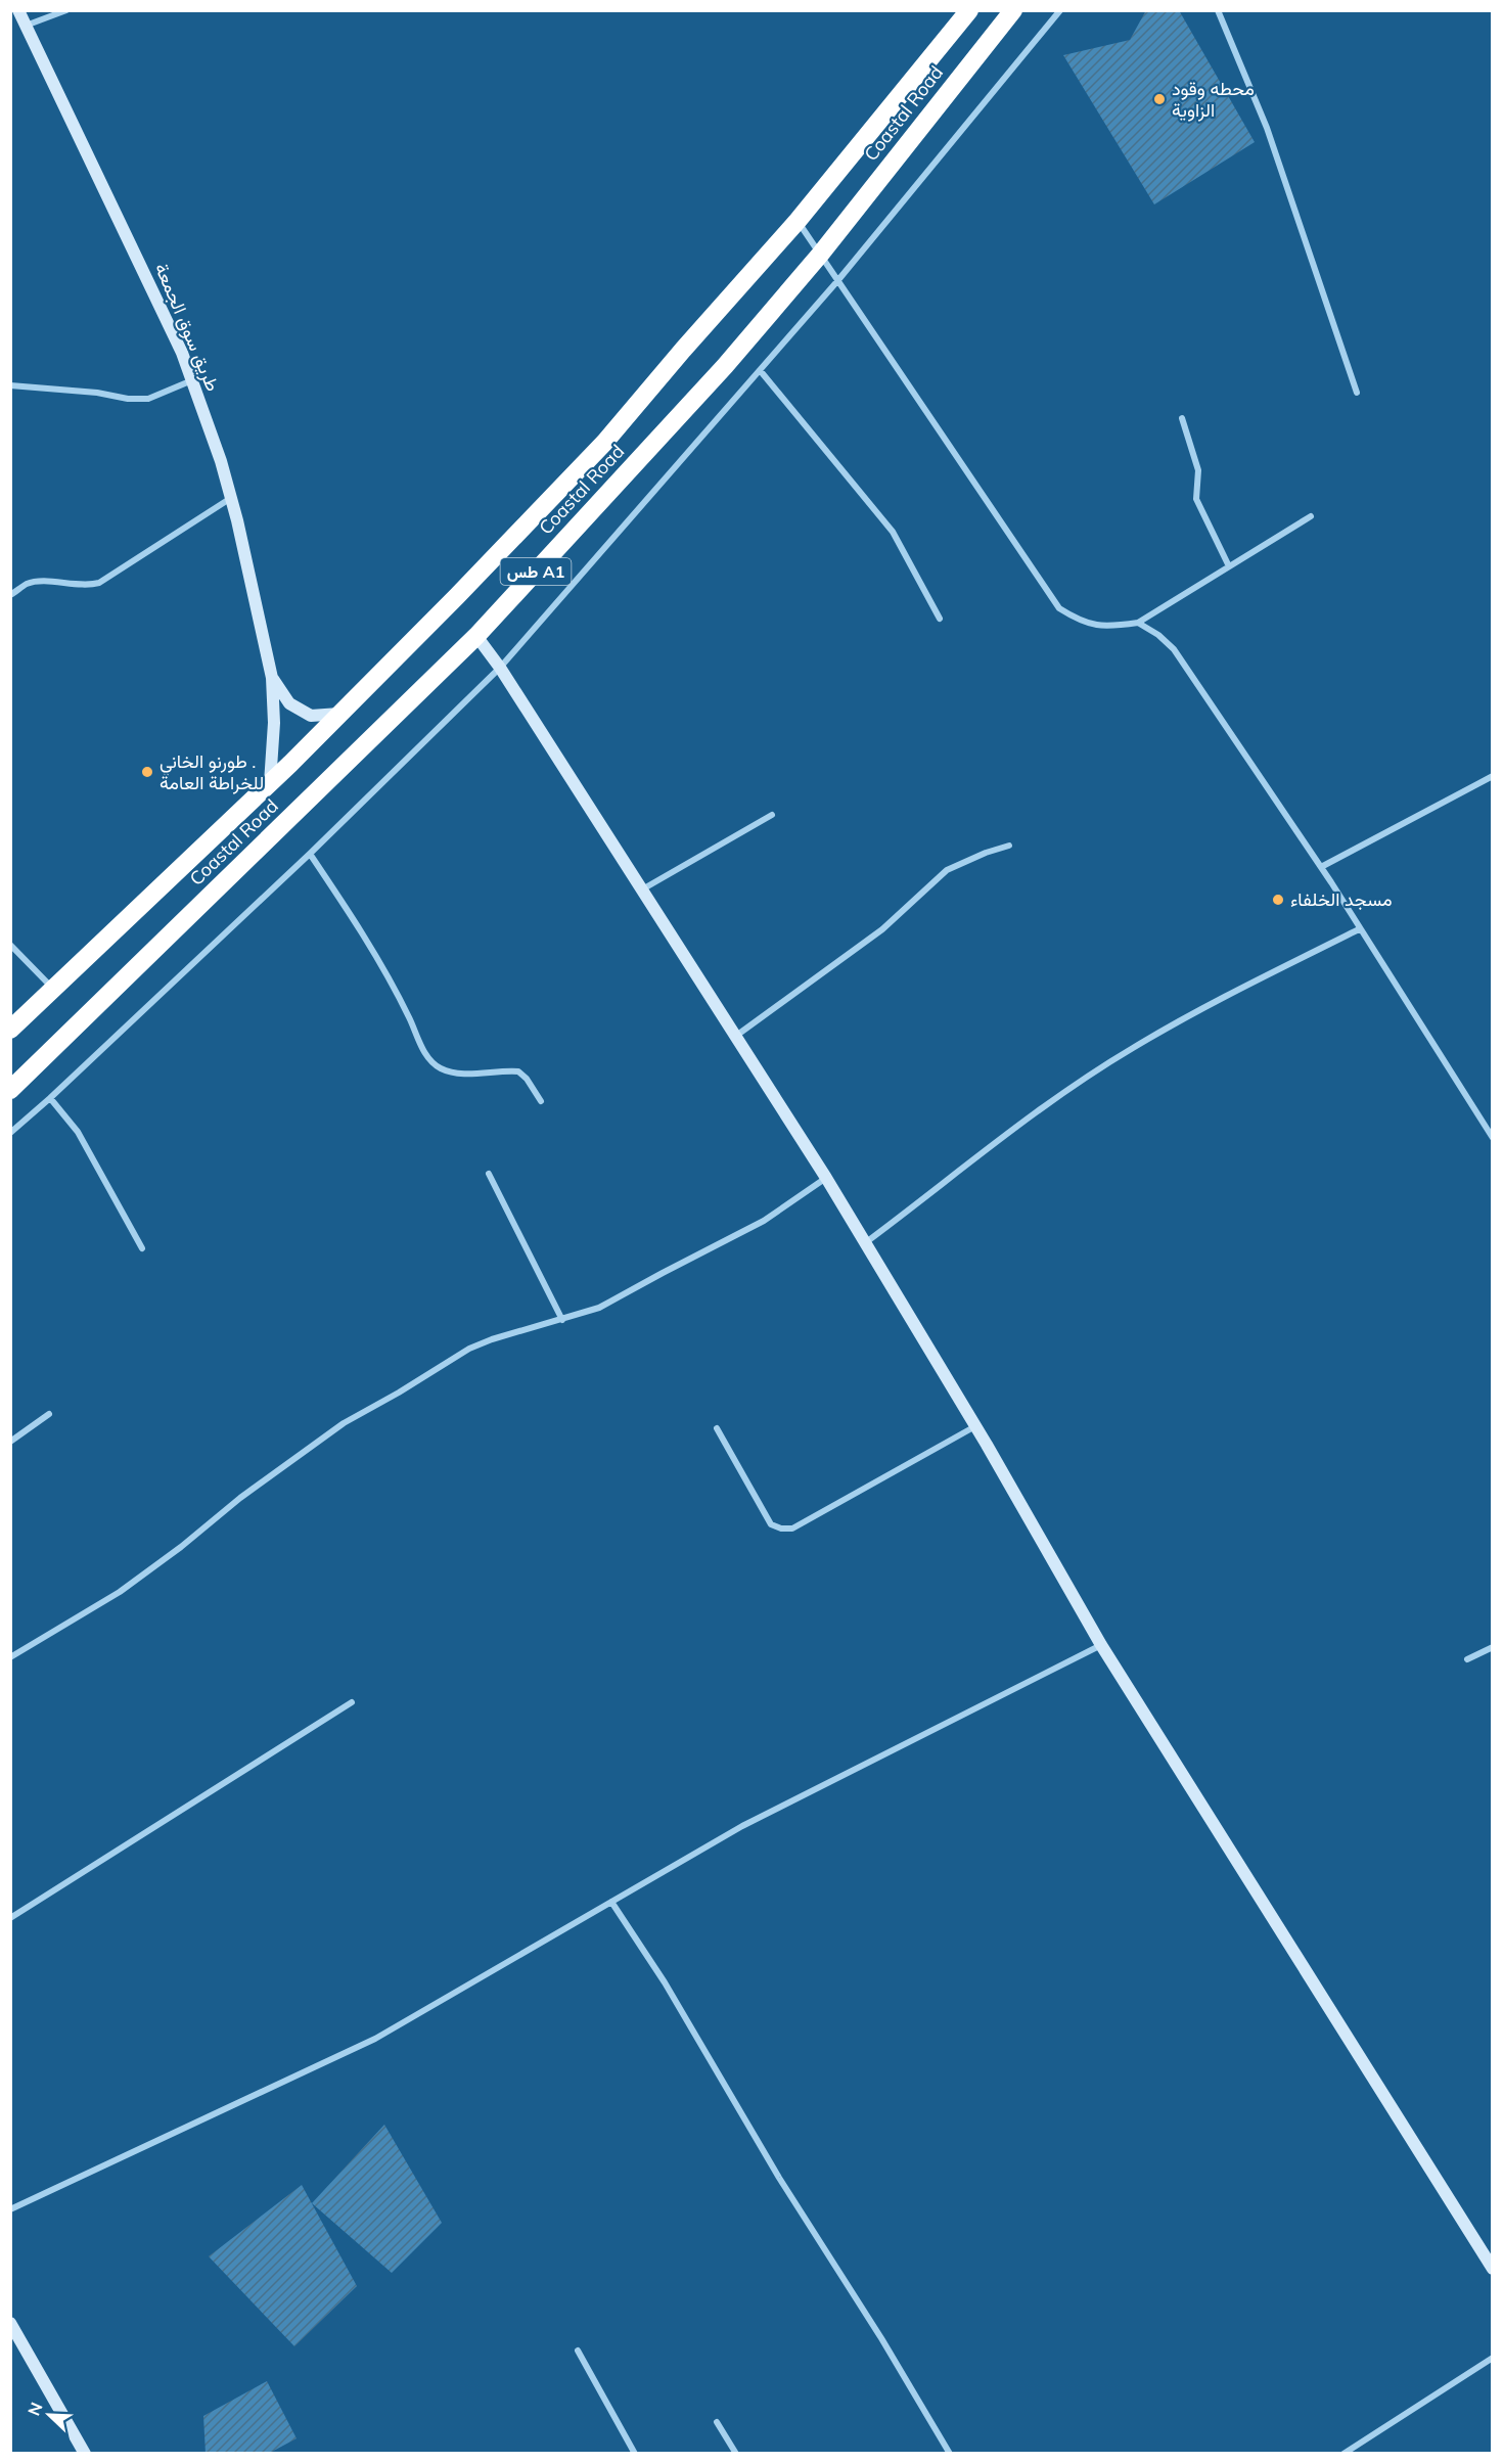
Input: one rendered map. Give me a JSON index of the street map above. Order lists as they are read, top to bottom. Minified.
{"streets":{"highway":["Coastal Road","طس A1"],"street":["طريق سوق الجمعة"]},"crossings":[["Coastal Road","طريق سوق الجمعة"]],"places":["محطه وقود الزاوية","طورنو الخاني . للخراطة العامة","مسجد الخلفاء"],"north":"top left"}
